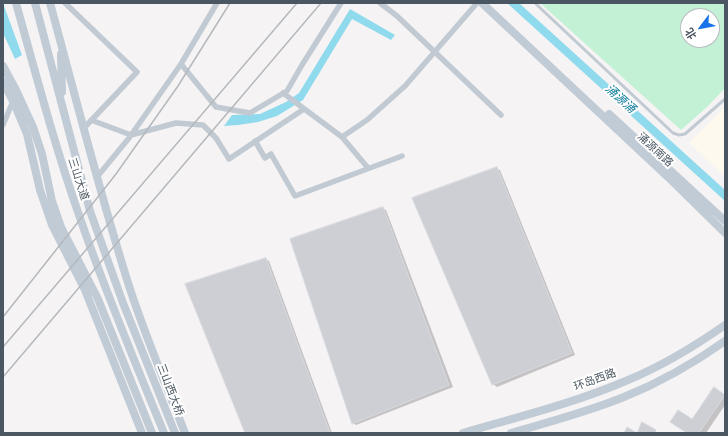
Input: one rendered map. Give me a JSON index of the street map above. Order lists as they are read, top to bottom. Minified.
{"streets":{"main road":["涌源南路","三山大道","环岛西路","三山西大桥"]},"crossings":[["三山大道","三山西大桥"]],"water":["涌源涌"],"north":"bottom left"}
